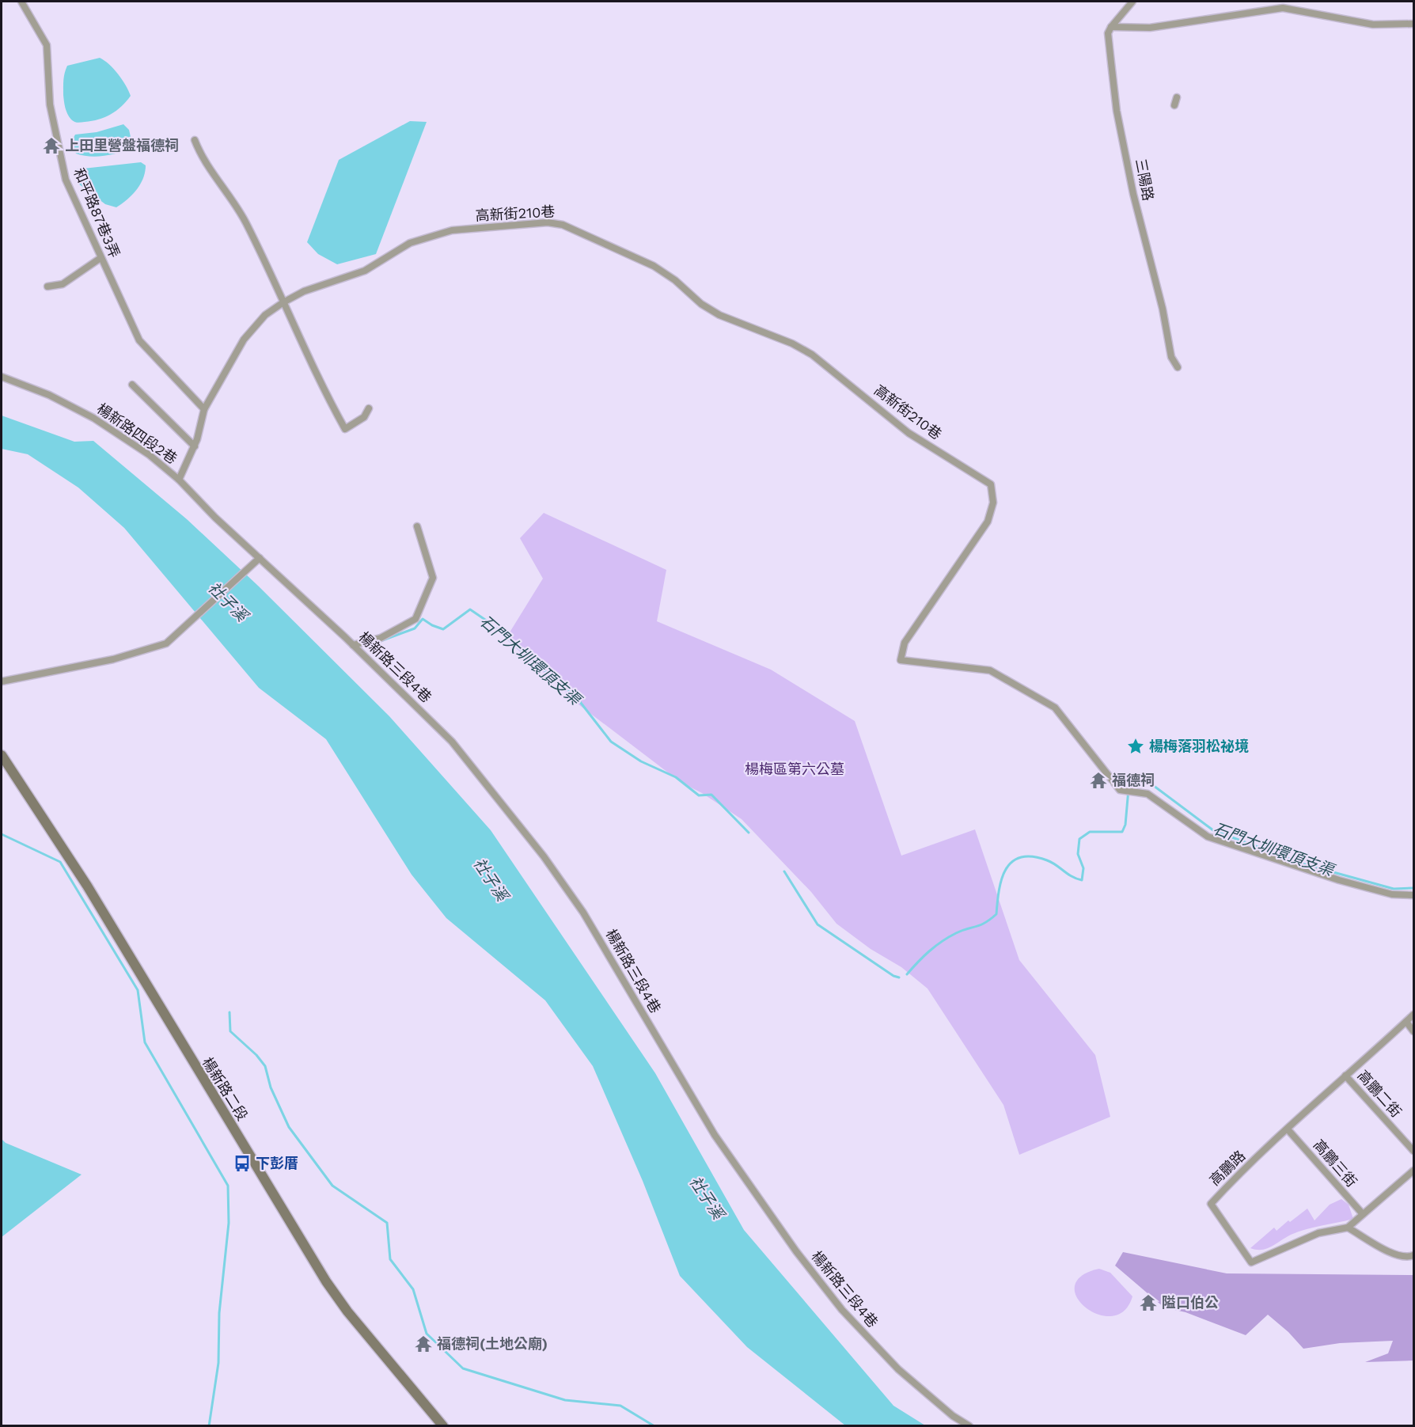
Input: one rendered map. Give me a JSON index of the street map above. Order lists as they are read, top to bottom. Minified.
{"streets":{"main road":["楊新路二段"],"street":["三陽路","和平路87巷3弄","高新街210巷","楊新路四段2巷","楊新路三段4巷","高鵬二街","高鵬三街","高鵬路"]},"crossings":[["和平路87巷3弄","高新街210巷"],["高新街210巷","楊新路四段2巷"],["楊新路四段2巷","楊新路三段4巷"],["高鵬二街","高鵬路"],["高鵬三街","高鵬路"]],"water":["社子溪","石門大圳環頂支渠"],"parks":["楊梅區第六公墓"],"places":{"temple":["上田里營盤福德祠","福德祠","隘口伯公","福德祠(土地公廟)"],"place":["楊梅落羽松祕境"],"bus stop":["下彭厝"]}}
